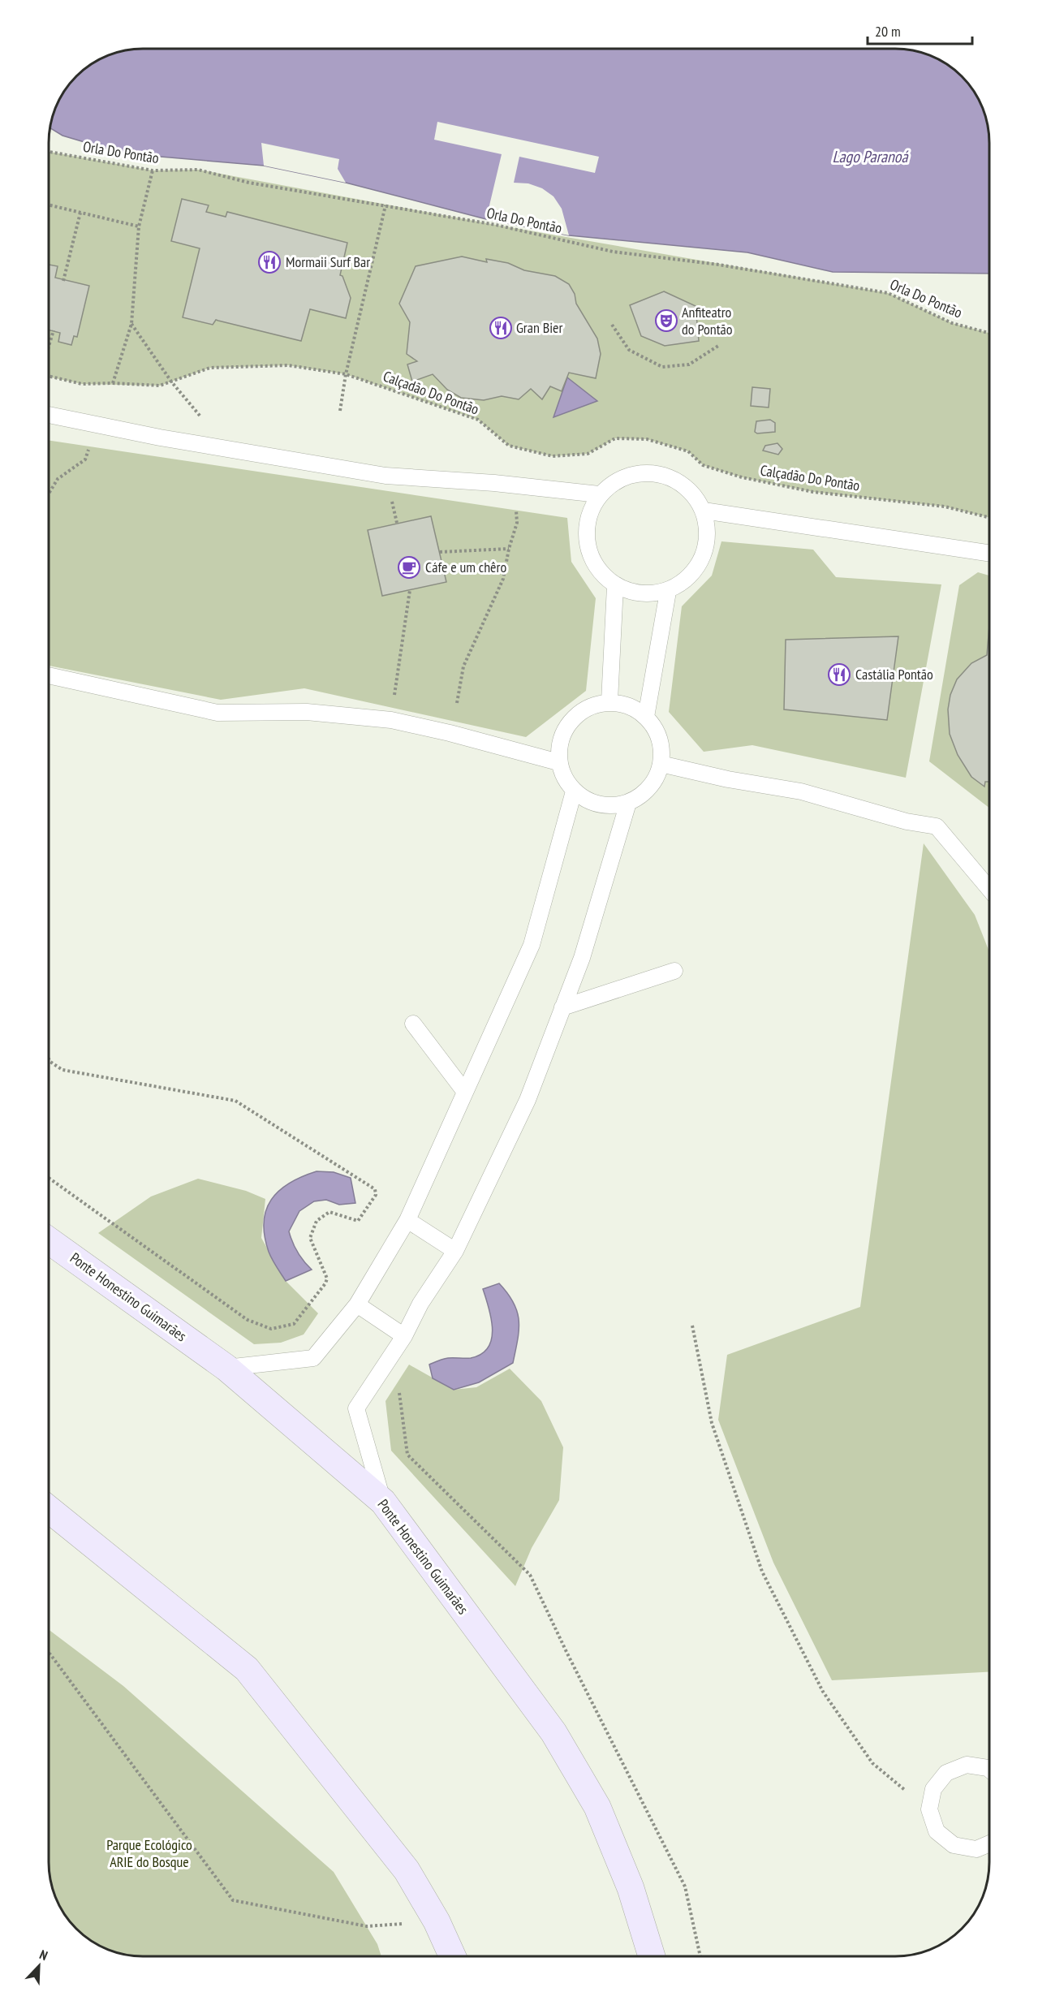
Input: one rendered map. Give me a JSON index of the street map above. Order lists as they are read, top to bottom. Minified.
{"streets":{"main road":["Ponte Honestino Guimarães"],"path":["Orla Do Pontão","Calçadão Do Pontão"]},"water":["Lago Paranoá"],"parks":["Parque Ecológico ARIE do Bosque"],"places":{"restaurant":["Mormaii Surf Bar","Gran Bier","Castália Pontão"],"theatre":["Anfiteatro do Pontão"],"cafe":["Cáfe e um chêro"]},"scale_bar":"20 m","north":"top right"}
